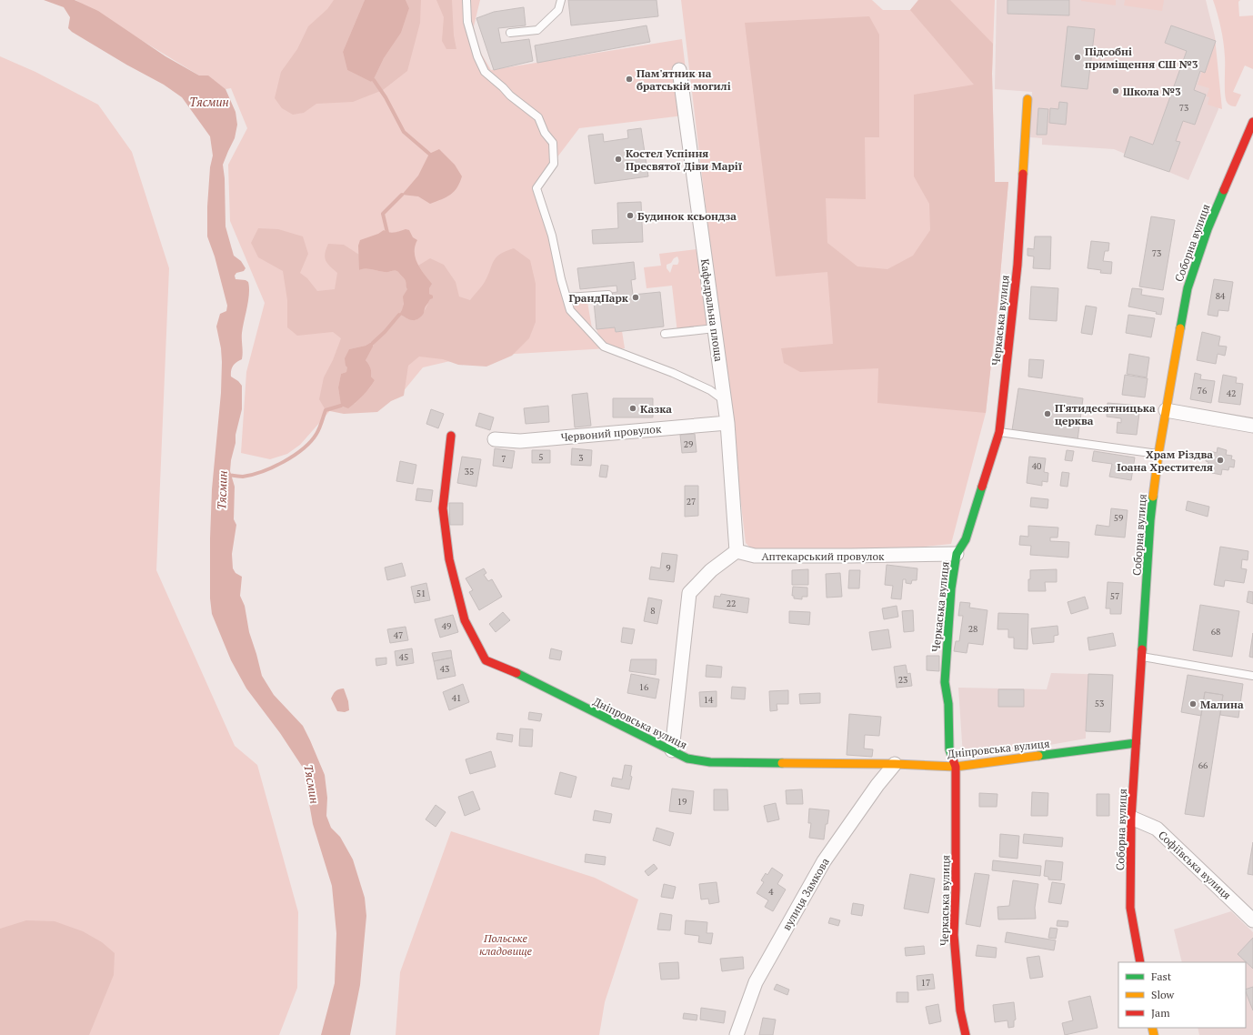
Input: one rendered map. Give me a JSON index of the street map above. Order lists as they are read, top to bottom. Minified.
{"streets":{"street":["Соборна вулиця","Кафедральна площа","Черкаська вулиця","Червоний провулок","Аптекарський провулок","Дніпровська вулиця","Софіївська вулиця","вулиця Замкова"]},"crossings":[["Соборна вулиця","Дніпровська вулиця"],["Соборна вулиця","Софіївська вулиця"],["Кафедральна площа","Червоний провулок"],["Кафедральна площа","Аптекарський провулок"],["Черкаська вулиця","Аптекарський провулок"],["Черкаська вулиця","Дніпровська вулиця"],["Дніпровська вулиця","вулиця Замкова"]],"water":["Тясмин"],"parks":["Польське кладовище"],"places":["Підсобні приміщення СШ №3","Пам'ятник на братській могилі","Школа №3","Костел Успіння Пресвятої Діви Марії","Будинок ксьондза","ГрандПарк","Казка","П'ятидесятницька церква","Храм Різдва Іоана Хрестителя","Малина"],"house_numbers":["73","73","84","76","42","29","5","3","7","40","35","27","59","9","51","57","22","8","49","28","68","47","45","43","23","16","41","14","53","66","19","4","17"],"legend":["Fast","Slow","Jam"]}
